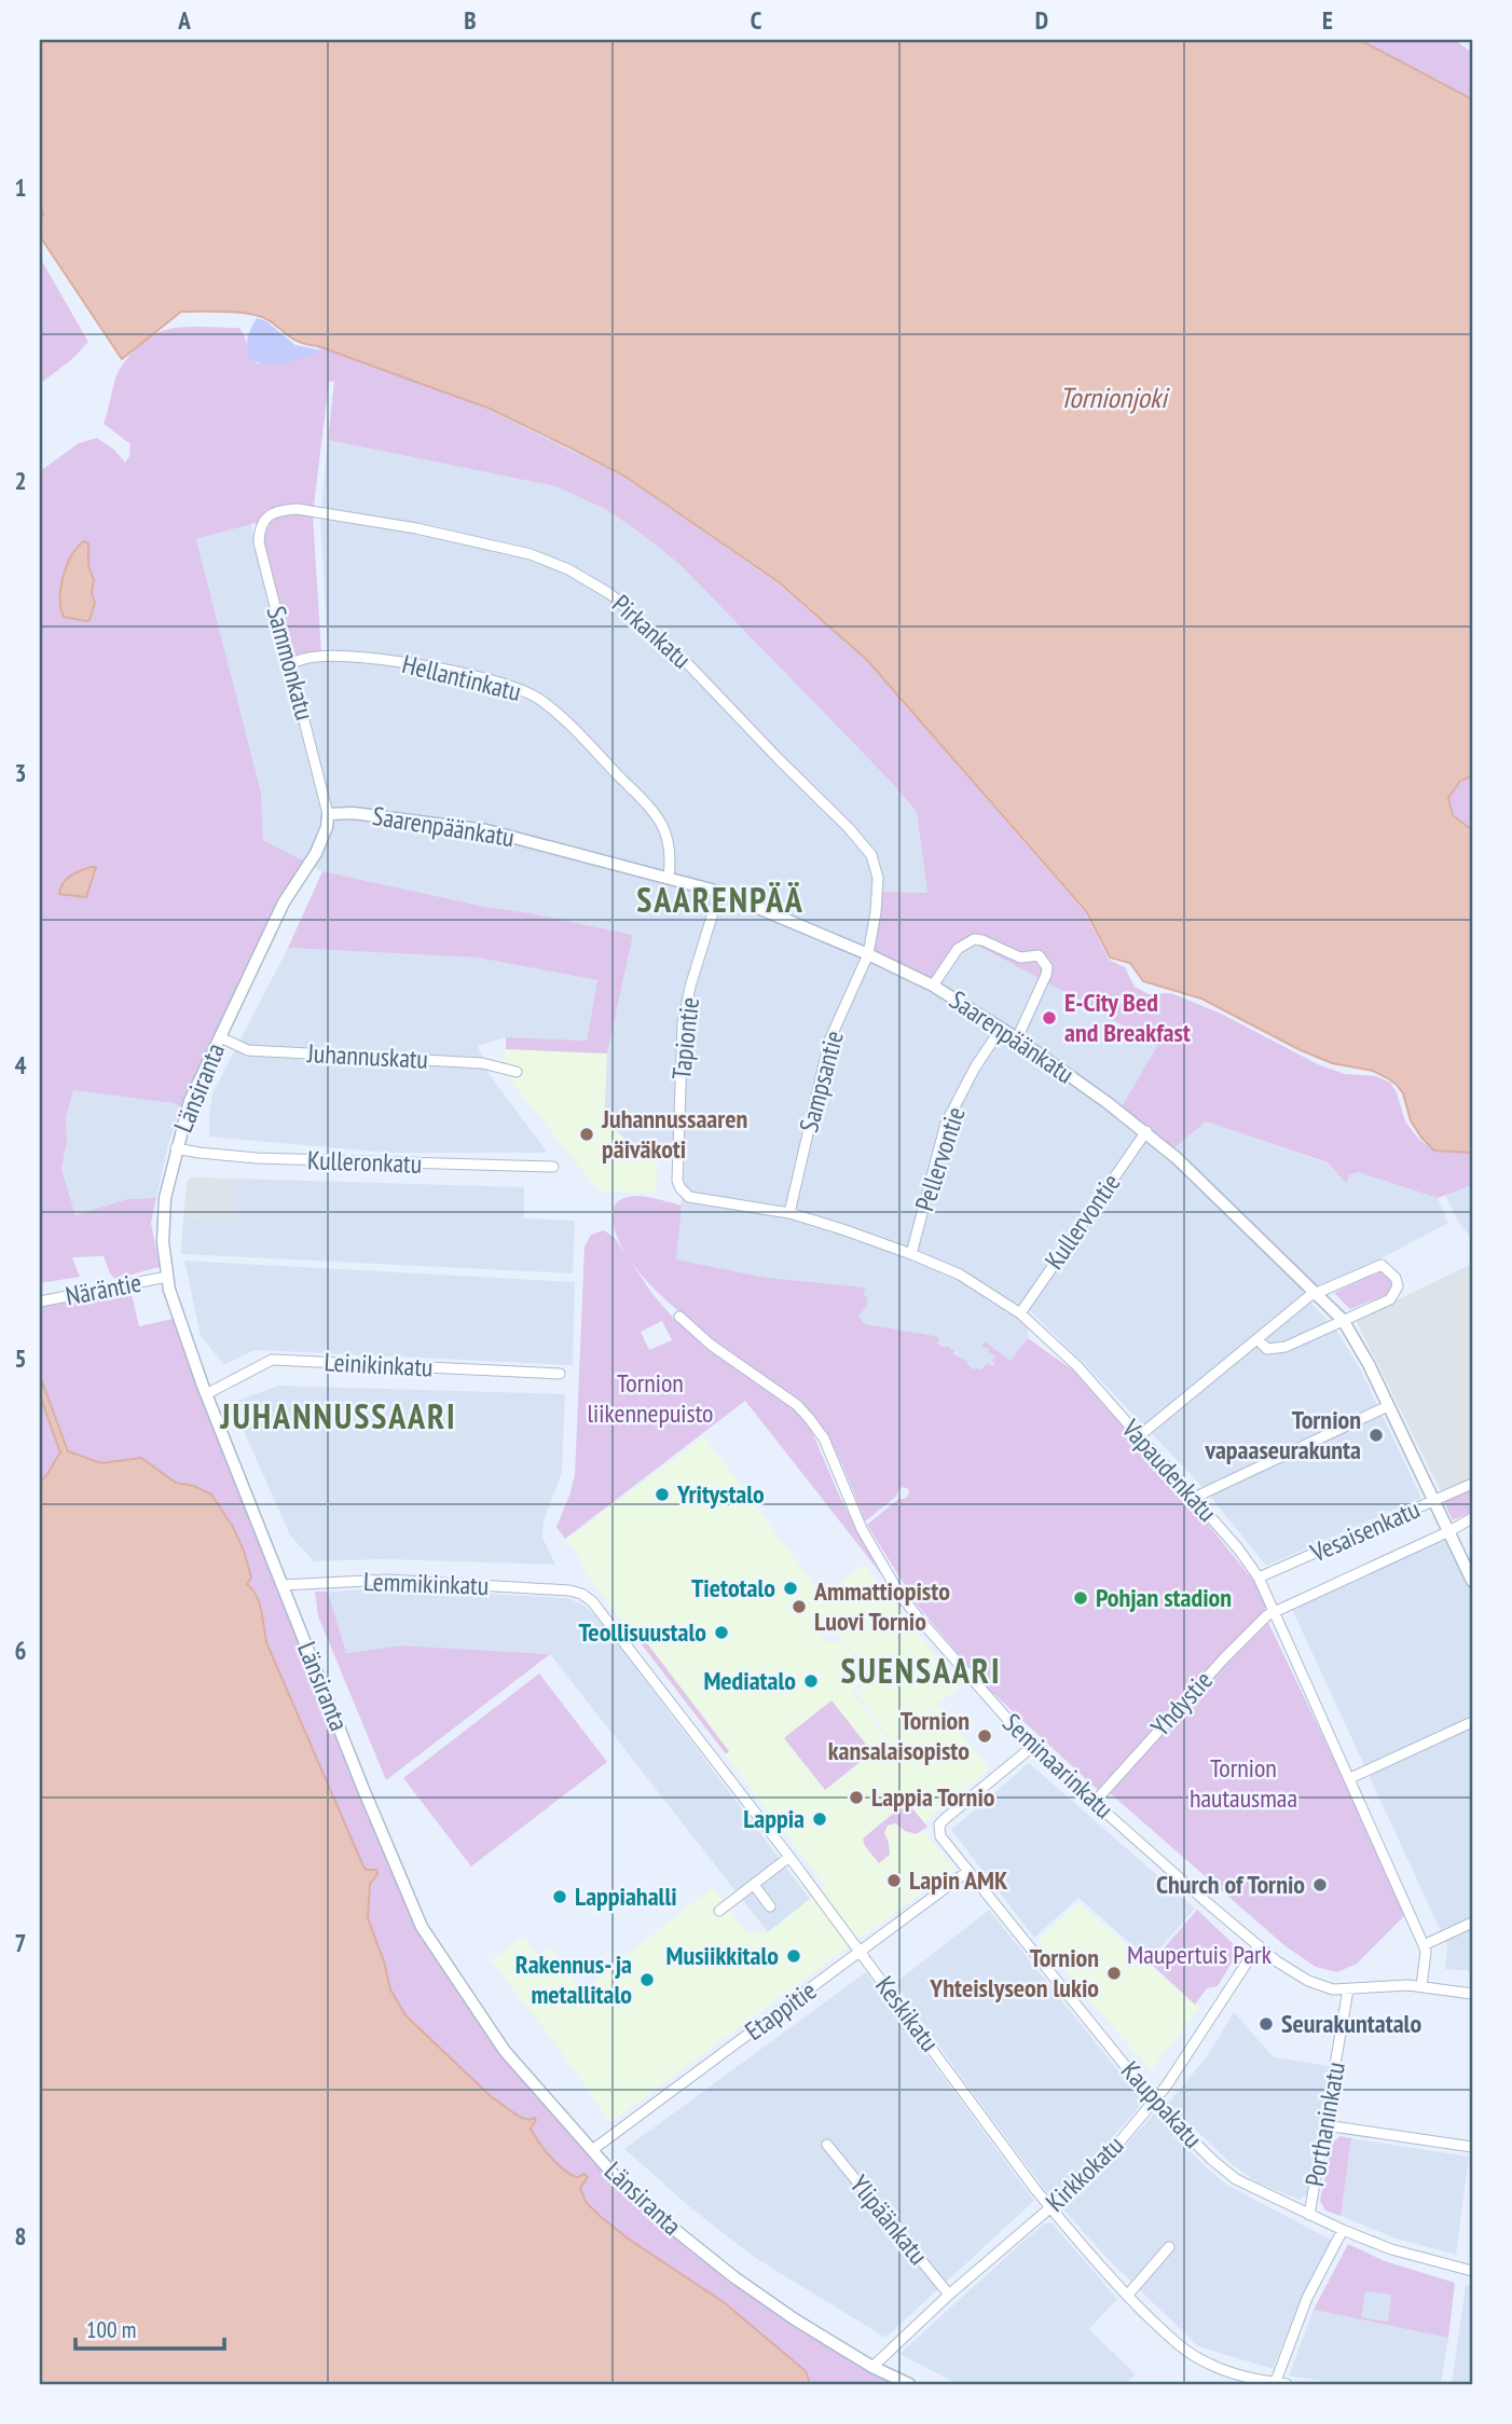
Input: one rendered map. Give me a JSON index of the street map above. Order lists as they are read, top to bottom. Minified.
{"streets":{"street":["Pirkankatu","Sammonkatu","Hellantinkatu","Saarenpäänkatu","Tapiontie","Juhannuskatu","Sampsantie","Länsiranta","Pellervontie","Kulleronkatu","Kullervontie","Näräntie","Leinikinkatu","Vapaudenkatu","Vesaisenkatu","Lemmikinkatu","Yhdystie","Seminaarinkatu","Etappitie","Keskikatu","Kauppakatu","Porthaninkatu","Kirkkokatu","Ylipäänkatu"]},"crossings":[["Pirkankatu","Sammonkatu"],["Pirkankatu","Saarenpäänkatu"],["Pirkankatu","Sampsantie"],["Sammonkatu","Hellantinkatu"],["Sammonkatu","Saarenpäänkatu"],["Sammonkatu","Länsiranta"],["Hellantinkatu","Saarenpäänkatu"],["Saarenpäänkatu","Tapiontie"],["Saarenpäänkatu","Sampsantie"],["Saarenpäänkatu","Länsiranta"],["Saarenpäänkatu","Pellervontie"],["Saarenpäänkatu","Kullervontie"],["Saarenpäänkatu","Vesaisenkatu"],["Tapiontie","Vapaudenkatu"],["Juhannuskatu","Länsiranta"],["Sampsantie","Vapaudenkatu"],["Länsiranta","Kulleronkatu"],["Länsiranta","Näräntie"],["Länsiranta","Leinikinkatu"],["Länsiranta","Lemmikinkatu"],["Länsiranta","Etappitie"],["Länsiranta","Kirkkokatu"],["Pellervontie","Vapaudenkatu"],["Kullervontie","Vapaudenkatu"],["Vapaudenkatu","Vesaisenkatu"],["Vapaudenkatu","Yhdystie"],["Vapaudenkatu","Seminaarinkatu"],["Vesaisenkatu","Yhdystie"],["Lemmikinkatu","Keskikatu"],["Yhdystie","Seminaarinkatu"],["Seminaarinkatu","Kauppakatu"],["Seminaarinkatu","Porthaninkatu"],["Seminaarinkatu","Kirkkokatu"],["Etappitie","Keskikatu"],["Etappitie","Kauppakatu"],["Keskikatu","Kirkkokatu"],["Kauppakatu","Porthaninkatu"],["Kauppakatu","Kirkkokatu"],["Kirkkokatu","Ylipäänkatu"]],"districts":["SAARENPÄÄ","JUHANNUSSAARI","SUENSAARI"],"water":["Tornionjoki"],"parks":["Tornion liikennepuisto","Tornion hautausmaa","Maupertuis Park"],"places":["E-City Bed and Breakfast","Juhannussaaren päiväkoti","Tornion vapaaseurakunta","Yritystalo","Tietotalo","Pohjan stadion","Ammattiopisto Luovi Tornio","Teollisuustalo","Mediatalo","Tornion kansalaisopisto","Lappia Tornio","Lappia","Lapin AMK","Church of Tornio","Lappiahalli","Musiikkitalo","Tornion Yhteislyseon lukio","Rakennus- ja metallitalo","Seurakuntatalo"],"scale_bar":"100 m","grid":{"columns":["A","B","C","D","E"],"rows":["1","2","3","4","5","6","7","8"]}}
